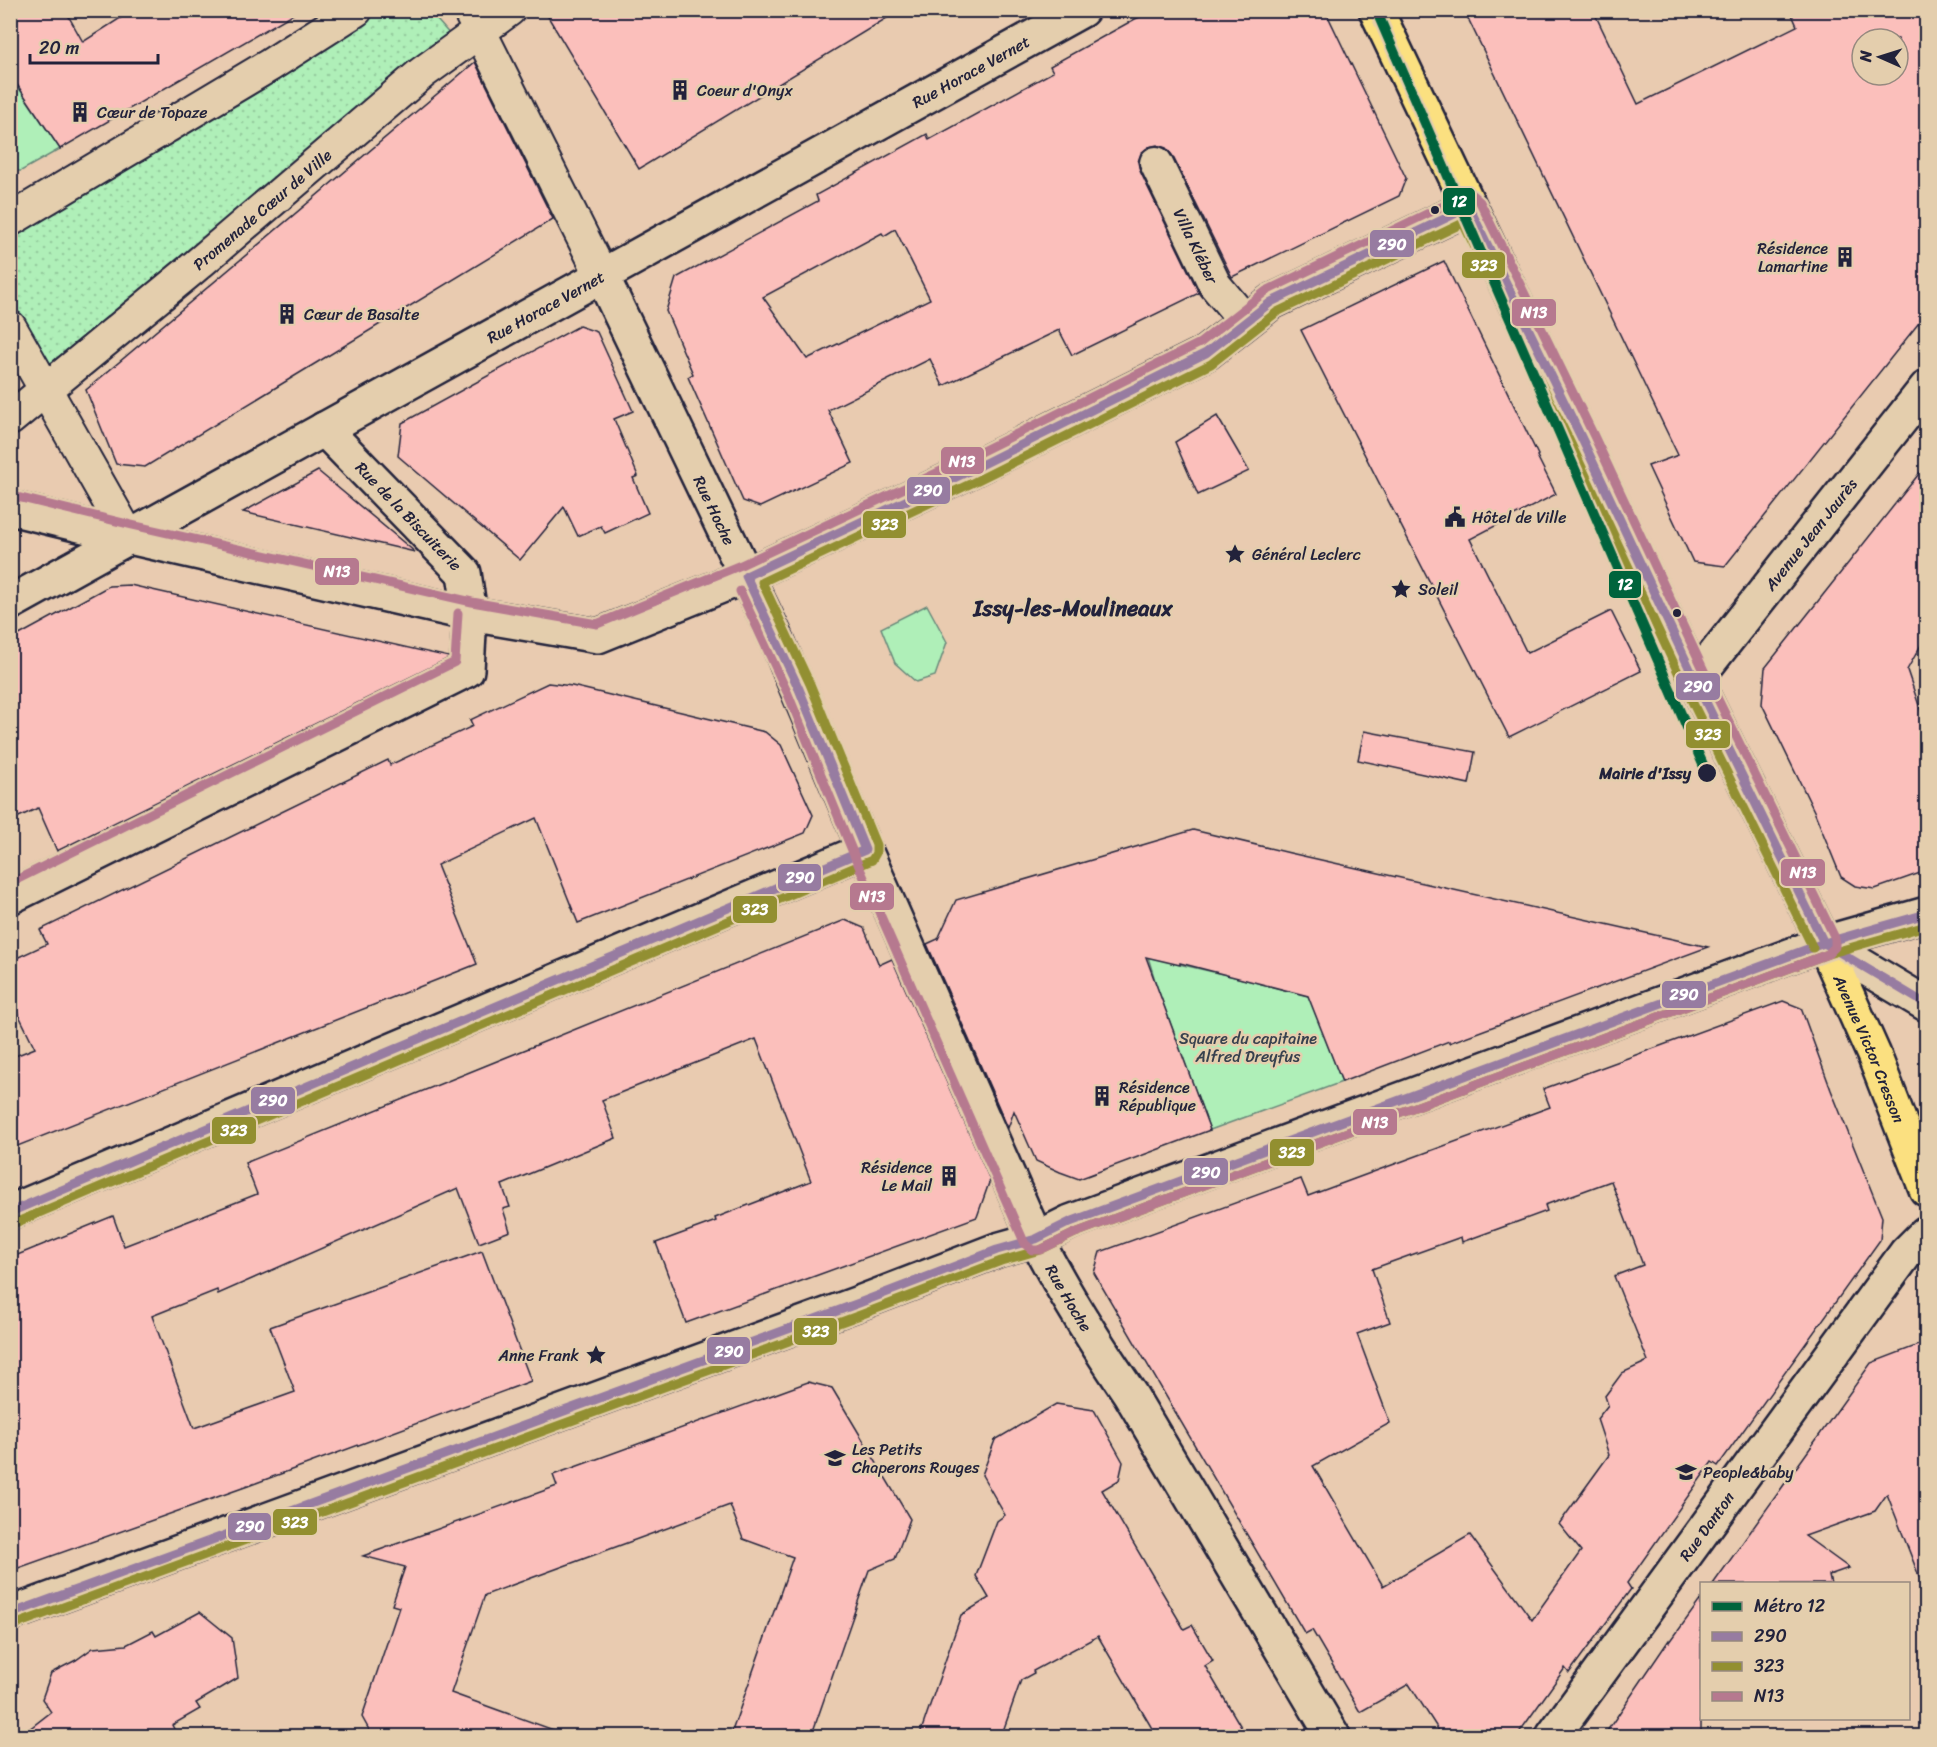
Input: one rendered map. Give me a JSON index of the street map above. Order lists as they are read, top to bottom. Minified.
{"streets":{"main road":["Avenue Victor Cresson"],"street":["Rue Horace Vernet","Promenade Cœur de Ville","Villa Kléber","Rue Hoche","Rue de la Biscuiterie","Avenue Jean Jaurès","Rue Danton"]},"crossings":[["Rue Horace Vernet","Rue Hoche"],["Rue Horace Vernet","Rue de la Biscuiterie"],["Avenue Jean Jaurès","Avenue Victor Cresson"]],"districts":["Issy-les-Moulineaux"],"parks":["Square du capitaine Alfred Dreyfus"],"places":{"building":["Coeur d'Onyx","Cœur de Topaze","Résidence Lamartine","Cœur de Basalte","Résidence République","Résidence Le Mail"],"public building":["Hôtel de Ville"],"place":["Général Leclerc","Soleil","Anne Frank"],"other":["Mairie d'Issy"],"school or university":["Les Petits Chaperons Rouges","People&baby"]},"lines":["metro line 12","transit line N13","transit line 290","transit line 323"],"legend":["Métro 12","290","323","N13"],"scale_bar":"20 m","north":"left"}
